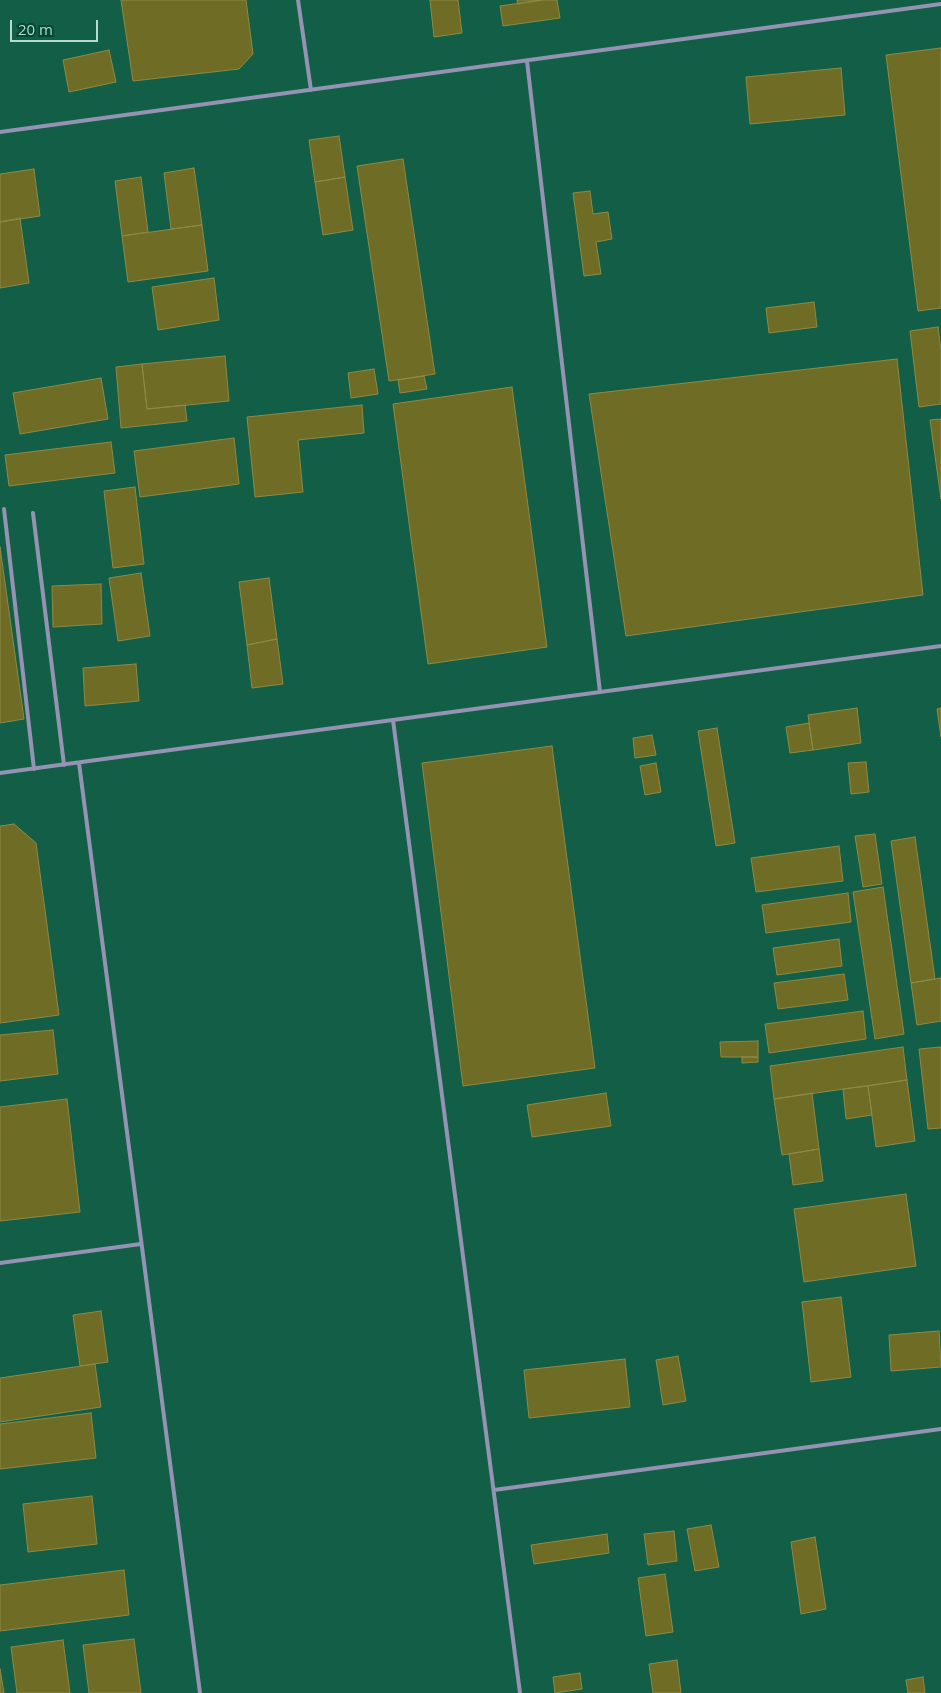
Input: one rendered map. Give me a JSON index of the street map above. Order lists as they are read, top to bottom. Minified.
{"scale_bar":"20 m"}
